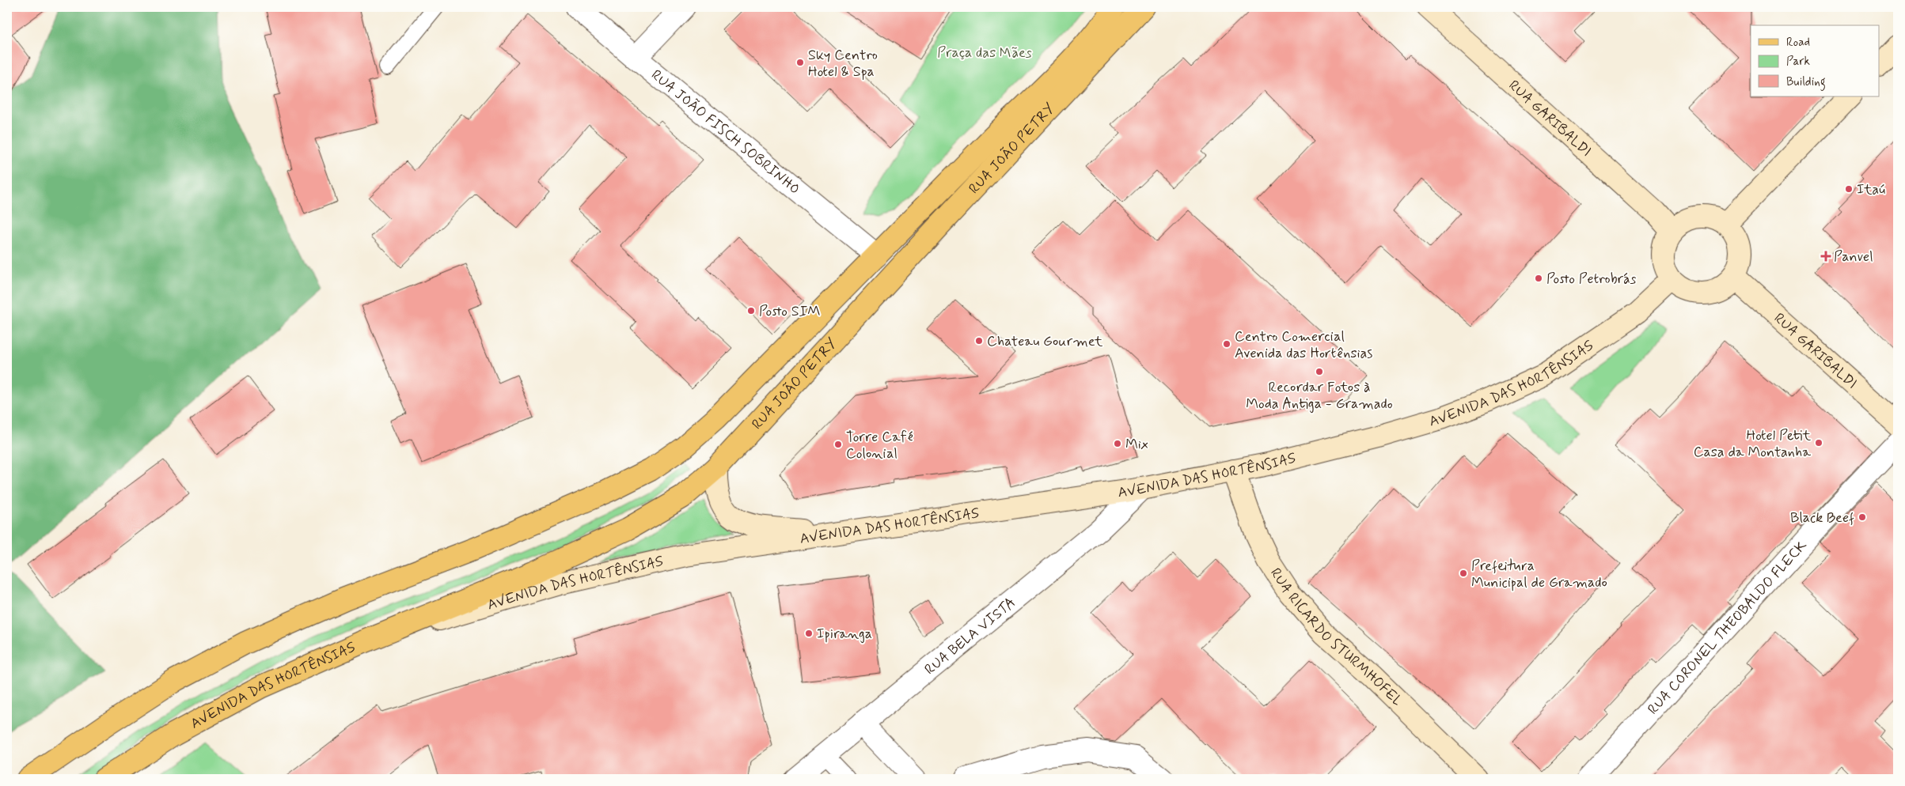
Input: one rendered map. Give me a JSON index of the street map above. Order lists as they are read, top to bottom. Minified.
{"streets":{"main road":["RUA GARIBALDI","RUA JOÃO PETRY","AVENIDA DAS HORTÊNSIAS","RUA RICARDO STURMHOFEL"],"street":["RUA JOÃO FISCH SOBRINHO","RUA CORONEL THEOBALDO FLECK","RUA BELA VISTA"]},"crossings":[["RUA GARIBALDI","AVENIDA DAS HORTÊNSIAS"],["RUA JOÃO FISCH SOBRINHO","RUA JOÃO PETRY"],["RUA JOÃO PETRY","AVENIDA DAS HORTÊNSIAS"],["AVENIDA DAS HORTÊNSIAS","RUA BELA VISTA"],["AVENIDA DAS HORTÊNSIAS","RUA RICARDO STURMHOFEL"]],"parks":["Praça das Mães"],"places":{"other":["Sky Centro Hotel & Spa","Itaú","Posto Petrobrás","Posto SIM","Chateau Gourmet","Centro Comercial Avenida das Hortênsias","Recordar Fotos à Moda Antiga - Gramado","Hotel Petit Casa da Montanha","Mix","Torre Café Colonial","Black Beef","Prefeitura Municipal de Gramado","Ipiranga"],"health":["Panvel"]},"legend":["Road","Park","Building"]}
